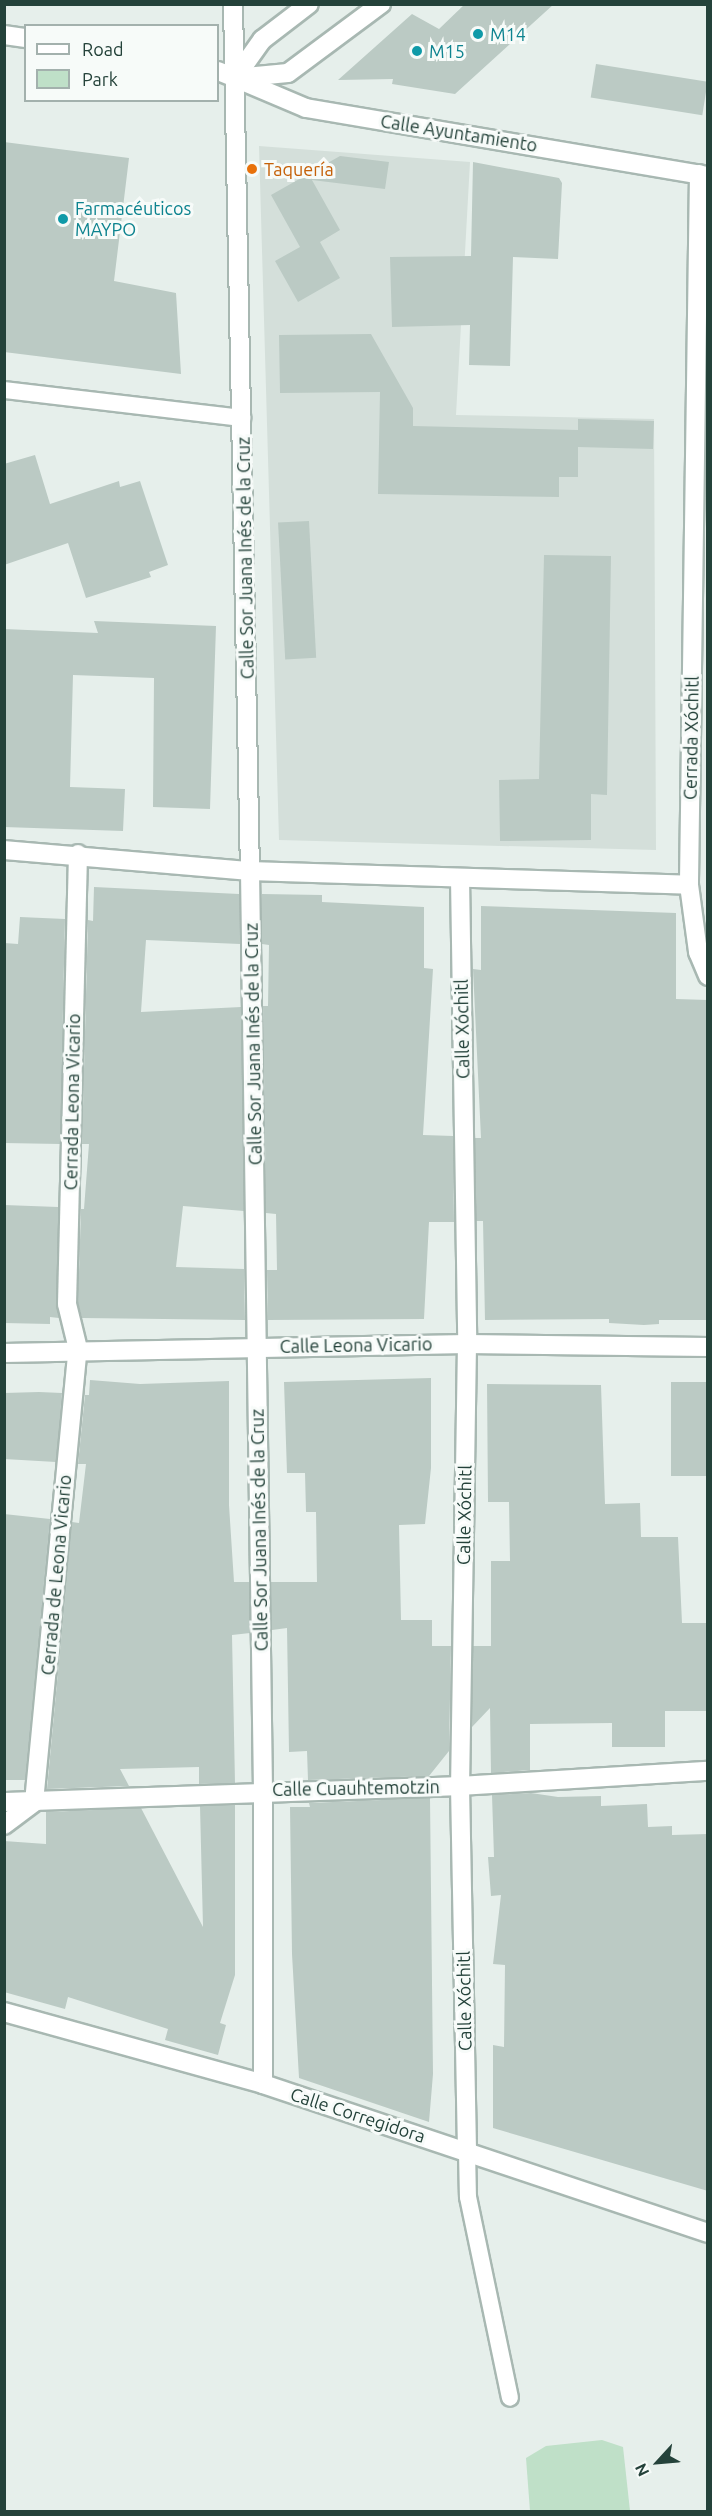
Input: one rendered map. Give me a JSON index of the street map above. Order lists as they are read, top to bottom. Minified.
{"streets":{"street":["Calle Ayuntamiento","Calle Sor Juana Inés de la Cruz","Cerrada Xóchitl","Calle Xóchitl","Cerrada Leona Vicario","Calle Leona Vicario","Cerrada de Leona Vicario","Calle Cuauhtemotzin","Calle Corregidora"]},"crossings":[["Calle Ayuntamiento","Calle Sor Juana Inés de la Cruz"],["Calle Ayuntamiento","Cerrada Xóchitl"],["Calle Sor Juana Inés de la Cruz","Calle Leona Vicario"],["Calle Sor Juana Inés de la Cruz","Calle Cuauhtemotzin"],["Calle Sor Juana Inés de la Cruz","Calle Corregidora"],["Calle Xóchitl","Calle Leona Vicario"],["Calle Xóchitl","Calle Cuauhtemotzin"],["Calle Xóchitl","Calle Corregidora"],["Cerrada Leona Vicario","Calle Leona Vicario"],["Cerrada Leona Vicario","Cerrada de Leona Vicario"],["Calle Leona Vicario","Cerrada de Leona Vicario"],["Cerrada de Leona Vicario","Calle Cuauhtemotzin"]],"places":["M14","M15","Taquería","Farmacéuticos MAYPO"],"legend":["Road","Park"],"north":"bottom left"}
